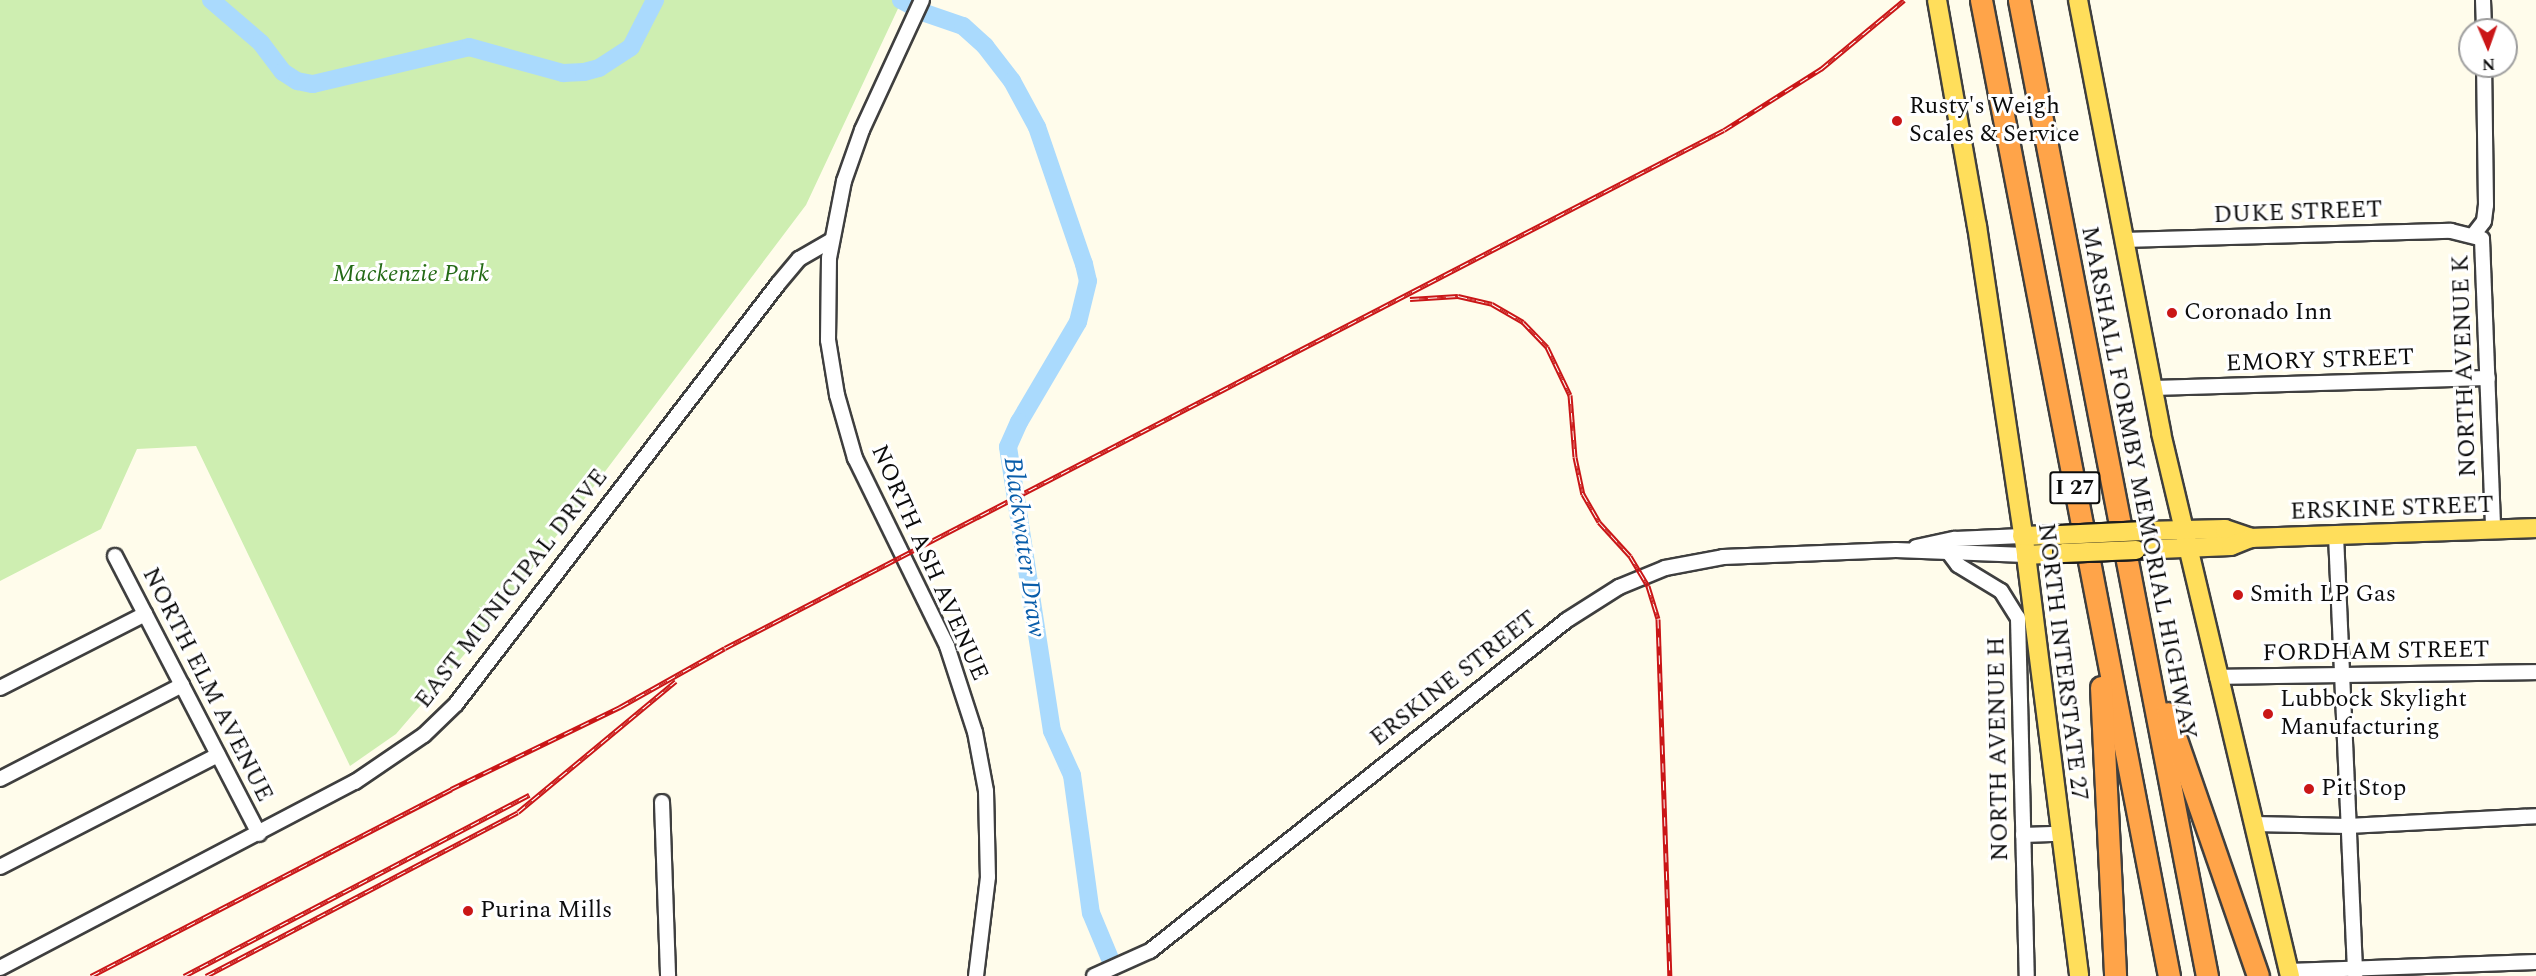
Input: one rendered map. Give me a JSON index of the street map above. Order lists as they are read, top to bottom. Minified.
{"streets":{"highway":["MARSHALL FORMBY MEMORIAL HIGHWAY","I 27"],"main road":["ERSKINE STREET","NORTH INTERSTATE 27"],"street":["DUKE STREET","EMORY STREET","NORTH AVENUE K","NORTH ASH AVENUE","EAST MUNICIPAL DRIVE","FORDHAM STREET","NORTH ELM AVENUE","NORTH AVENUE H"]},"crossings":[["DUKE STREET","NORTH AVENUE K"],["EMORY STREET","NORTH AVENUE K"],["NORTH AVENUE K","ERSKINE STREET"],["ERSKINE STREET","NORTH INTERSTATE 27"],["ERSKINE STREET","NORTH AVENUE H"],["NORTH ASH AVENUE","EAST MUNICIPAL DRIVE"],["EAST MUNICIPAL DRIVE","NORTH ELM AVENUE"]],"water":["Blackwater Draw"],"parks":["Mackenzie Park"],"places":["Rusty's Weigh Scales & Service","Coronado Inn","Smith LP Gas","Lubbock Skylight Manufacturing","Pit Stop","Purina Mills"],"north":"bottom"}
